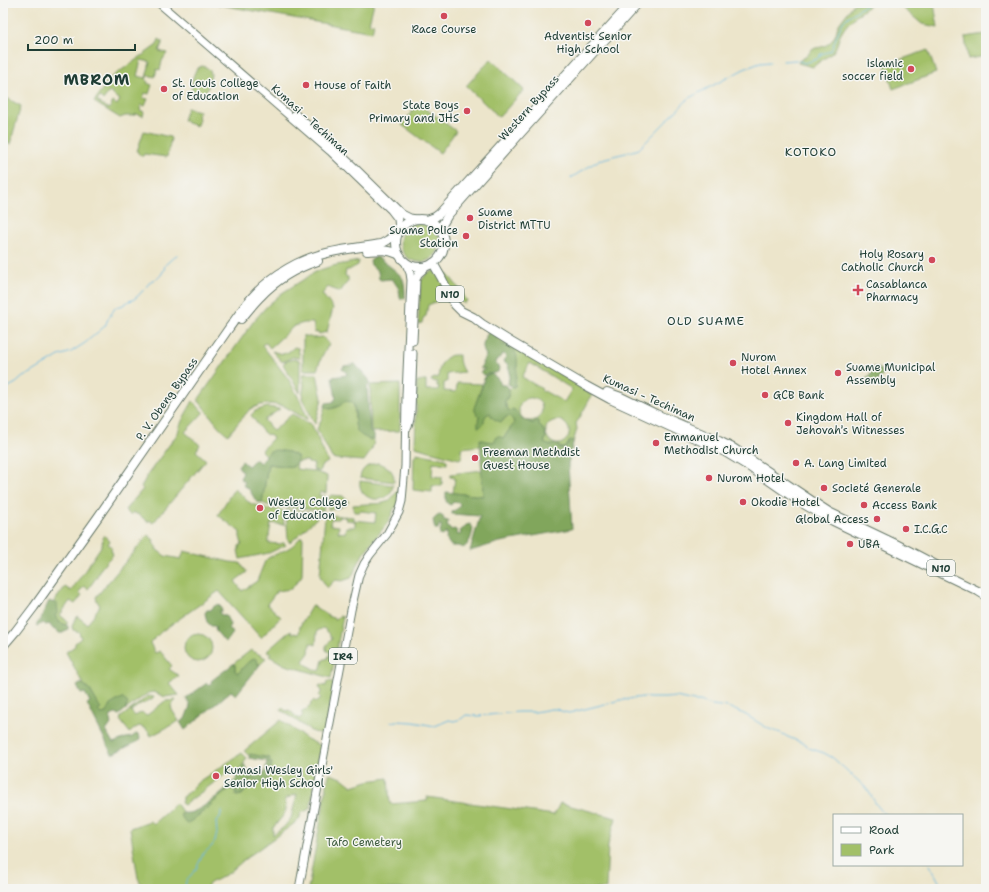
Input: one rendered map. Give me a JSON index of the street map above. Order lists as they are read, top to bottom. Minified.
{"streets":{"highway":["Western Bypass","Kumasi - Techiman","N10","P. V. Obeng Bypass"],"main road":["IR4"]},"crossings":[["Western Bypass","Kumasi - Techiman"],["Western Bypass","N10"],["Western Bypass","P. V. Obeng Bypass"],["Western Bypass","IR4"],["Kumasi - Techiman","N10"],["Kumasi - Techiman","P. V. Obeng Bypass"],["Kumasi - Techiman","IR4"],["N10","P. V. Obeng Bypass"],["N10","IR4"],["P. V. Obeng Bypass","IR4"]],"districts":["MBROM","KOTOKO","OLD SUAME"],"parks":["Tafo Cemetery"],"places":{"other":["Race Course","Adventist Senior High School","islamic soccer field","House of Faith","St. Louis College of Education","State Boys Primary and JHS","Suame District MTTU","Suame Police Station","Holy Rosary Catholic Church","Nurom Hotel Annex","Suame Municipal Assembly","GCB Bank","Kingdom Hall of Jehovah's Witnesses","Emmanuel Methodist Church","Freeman Methdist Guest House","A. Lang Limited","Nurom Hotel","Societé Generale","Okodie Hotel","Access Bank","Wesley College of Education","Global Access","I.C.G.C","UBA","Kumasi Wesley Girls' Senior High School"],"health":["Casablanca Pharmacy"]},"legend":["Road","Park"],"scale_bar":"200 m"}
